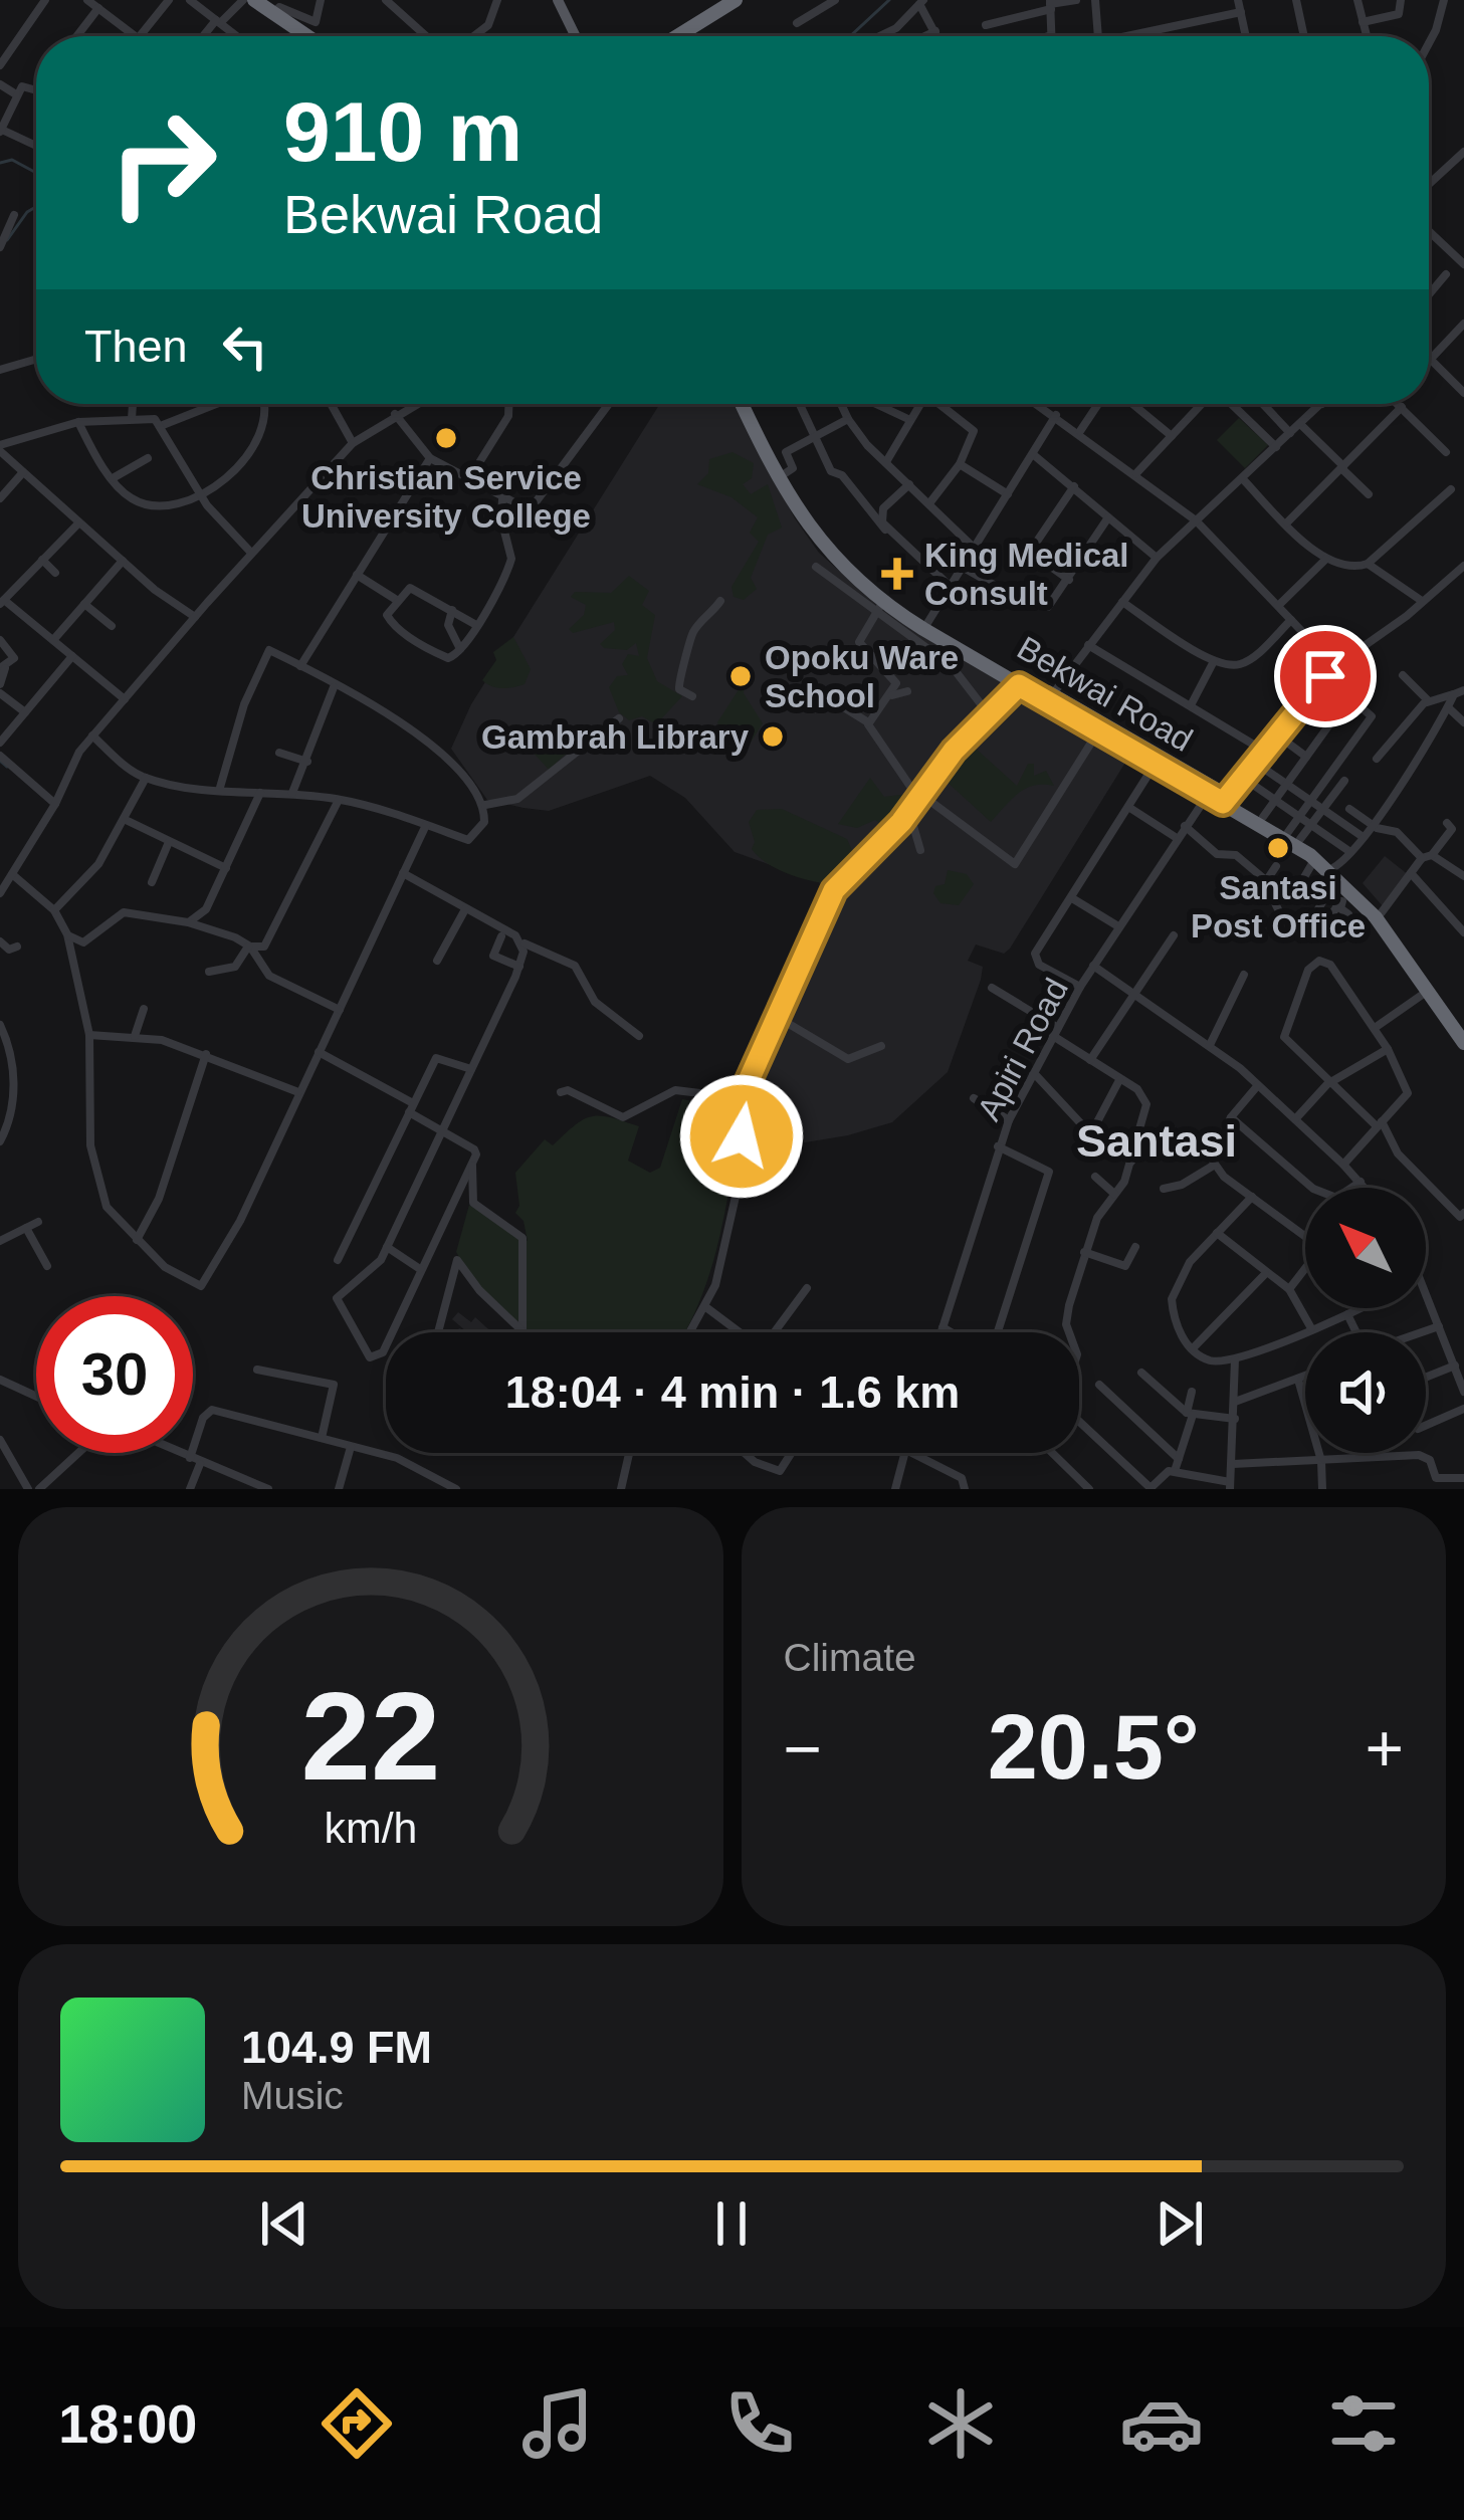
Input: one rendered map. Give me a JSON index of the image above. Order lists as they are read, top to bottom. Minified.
{"streets":{"highway":["Bekwai Road"],"street":["Apiri Road"]},"crossings":[["Bekwai Road","Apiri Road"]],"districts":["Santasi"],"places":{"other":["Christian Service University College","Opoku Ware School","Gambrah Library","Santasi Post Office"],"health":["King Medical Consult"]},"north":"top left","page":{"turn":["910 m","Bekwai Road"],"then":"Then","limit":"30","trip":"18:04 · 4 min · 1.6 km","tile":"Climate","heat":["−","20.5°","+"],"song":["104.9 FM","Music"],"tabs":"18:00","gauge":["22","km/h"]}}
